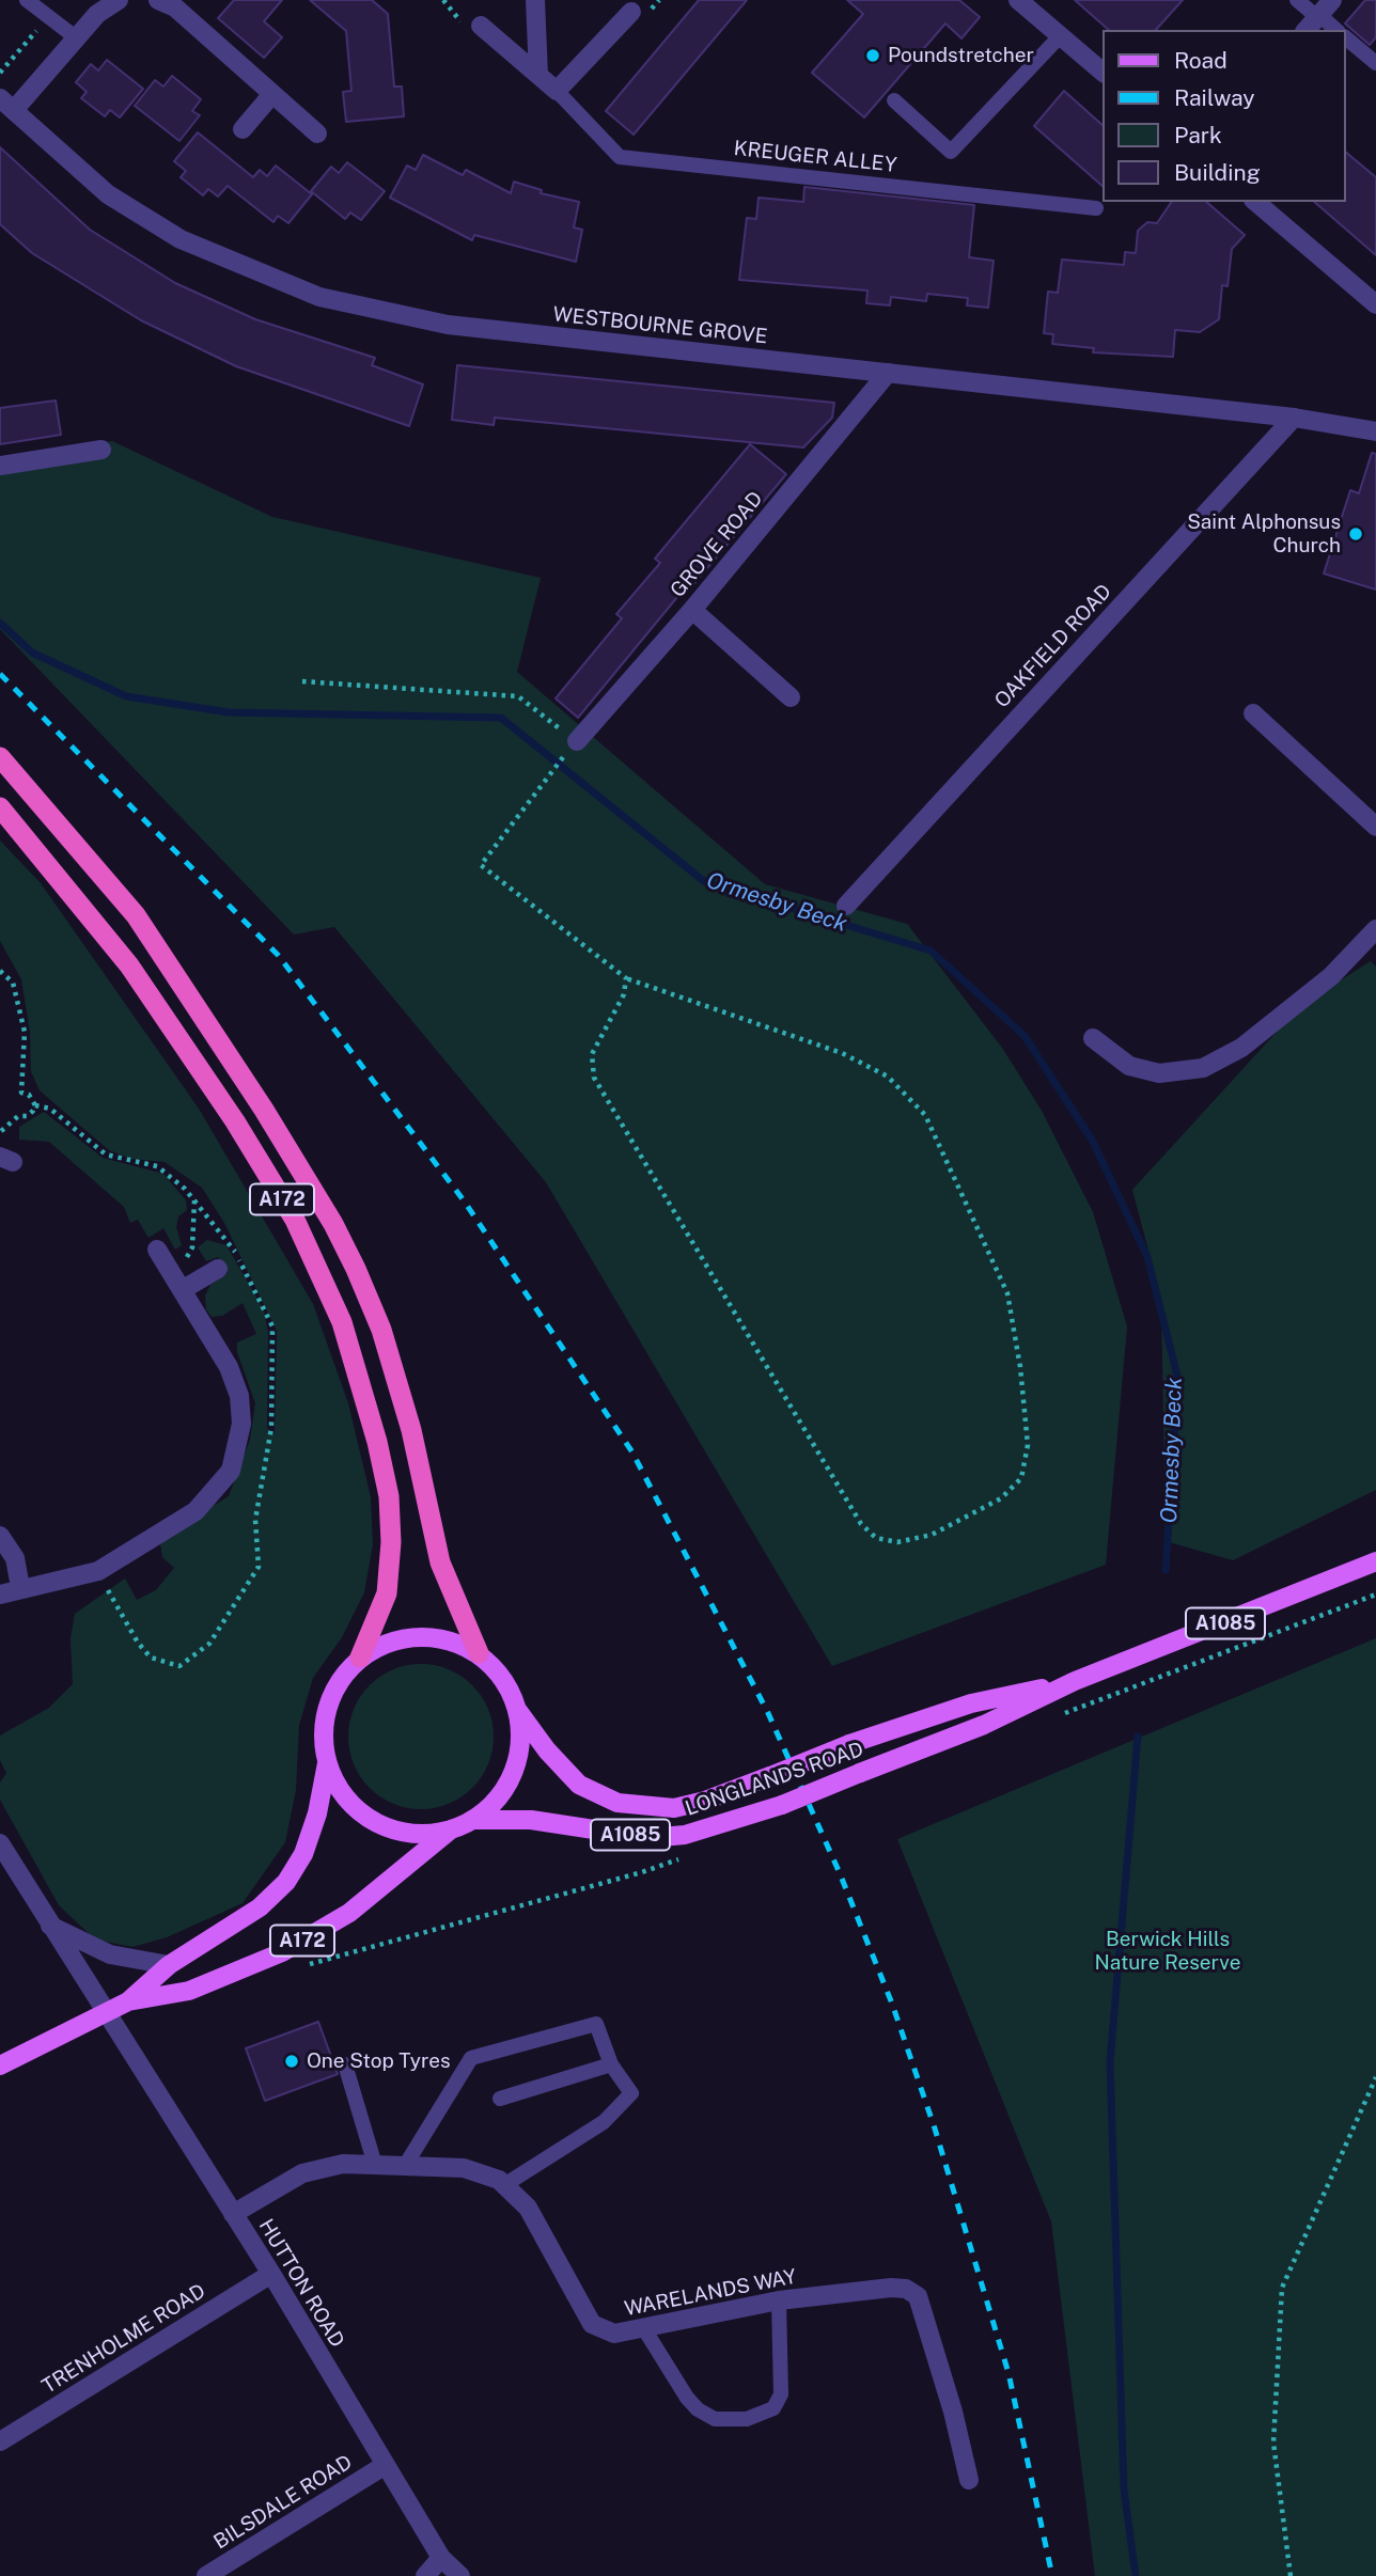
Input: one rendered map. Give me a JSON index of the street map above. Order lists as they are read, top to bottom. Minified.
{"streets":{"highway":["A172"],"main road":["A1085","LONGLANDS ROAD"],"street":["WESTBOURNE GROVE","GROVE ROAD","OAKFIELD ROAD","HUTTON ROAD","WARELANDS WAY","TRENHOLME ROAD","BILSDALE ROAD"],"lane":["KREUGER ALLEY"]},"crossings":[["WESTBOURNE GROVE","GROVE ROAD"],["WESTBOURNE GROVE","OAKFIELD ROAD"],["A172","LONGLANDS ROAD"],["LONGLANDS ROAD","HUTTON ROAD"],["HUTTON ROAD","WARELANDS WAY"],["HUTTON ROAD","TRENHOLME ROAD"],["HUTTON ROAD","BILSDALE ROAD"]],"water":["Ormesby Beck"],"parks":["Berwick Hills Nature Reserve"],"places":["Poundstretcher","Saint Alphonsus Church","One Stop Tyres"],"legend":["Road","Railway","Park","Building"]}
